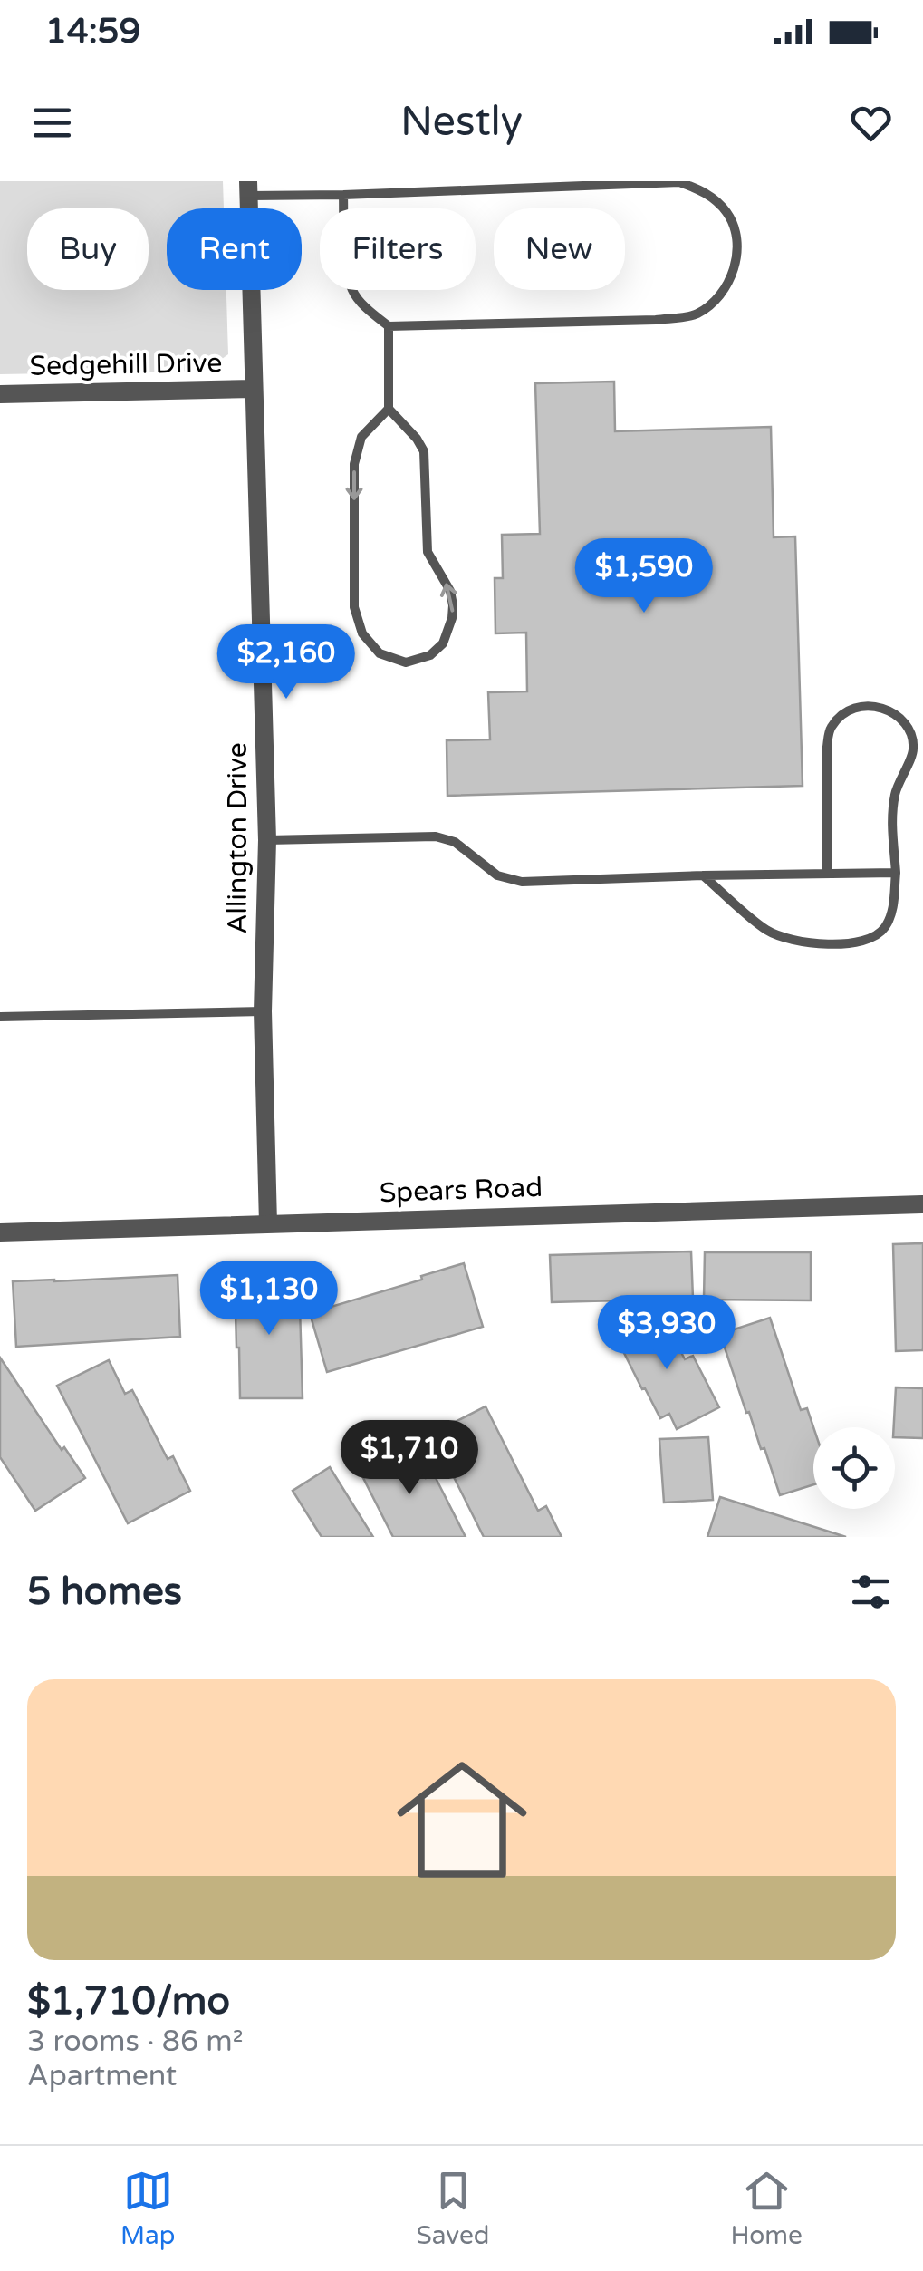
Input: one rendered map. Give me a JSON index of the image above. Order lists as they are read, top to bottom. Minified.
{"streets":{"street":["Sedgehill Drive","Allington Drive","Spears Road"]},"crossings":[["Sedgehill Drive","Allington Drive"],["Allington Drive","Spears Road"]],"page":{"status":"14:59","header":"Nestly","chip":["Buy","Rent","Filters","New"],"price":["$1,590","$2,160","$1,130","$3,930","$1,710"],"heading":"5 homes","list":[{"name":"$1,710/mo","note":"3 rooms · 86 m² · Apartment"}],"tabs":["Map","Saved","Home"]}}
